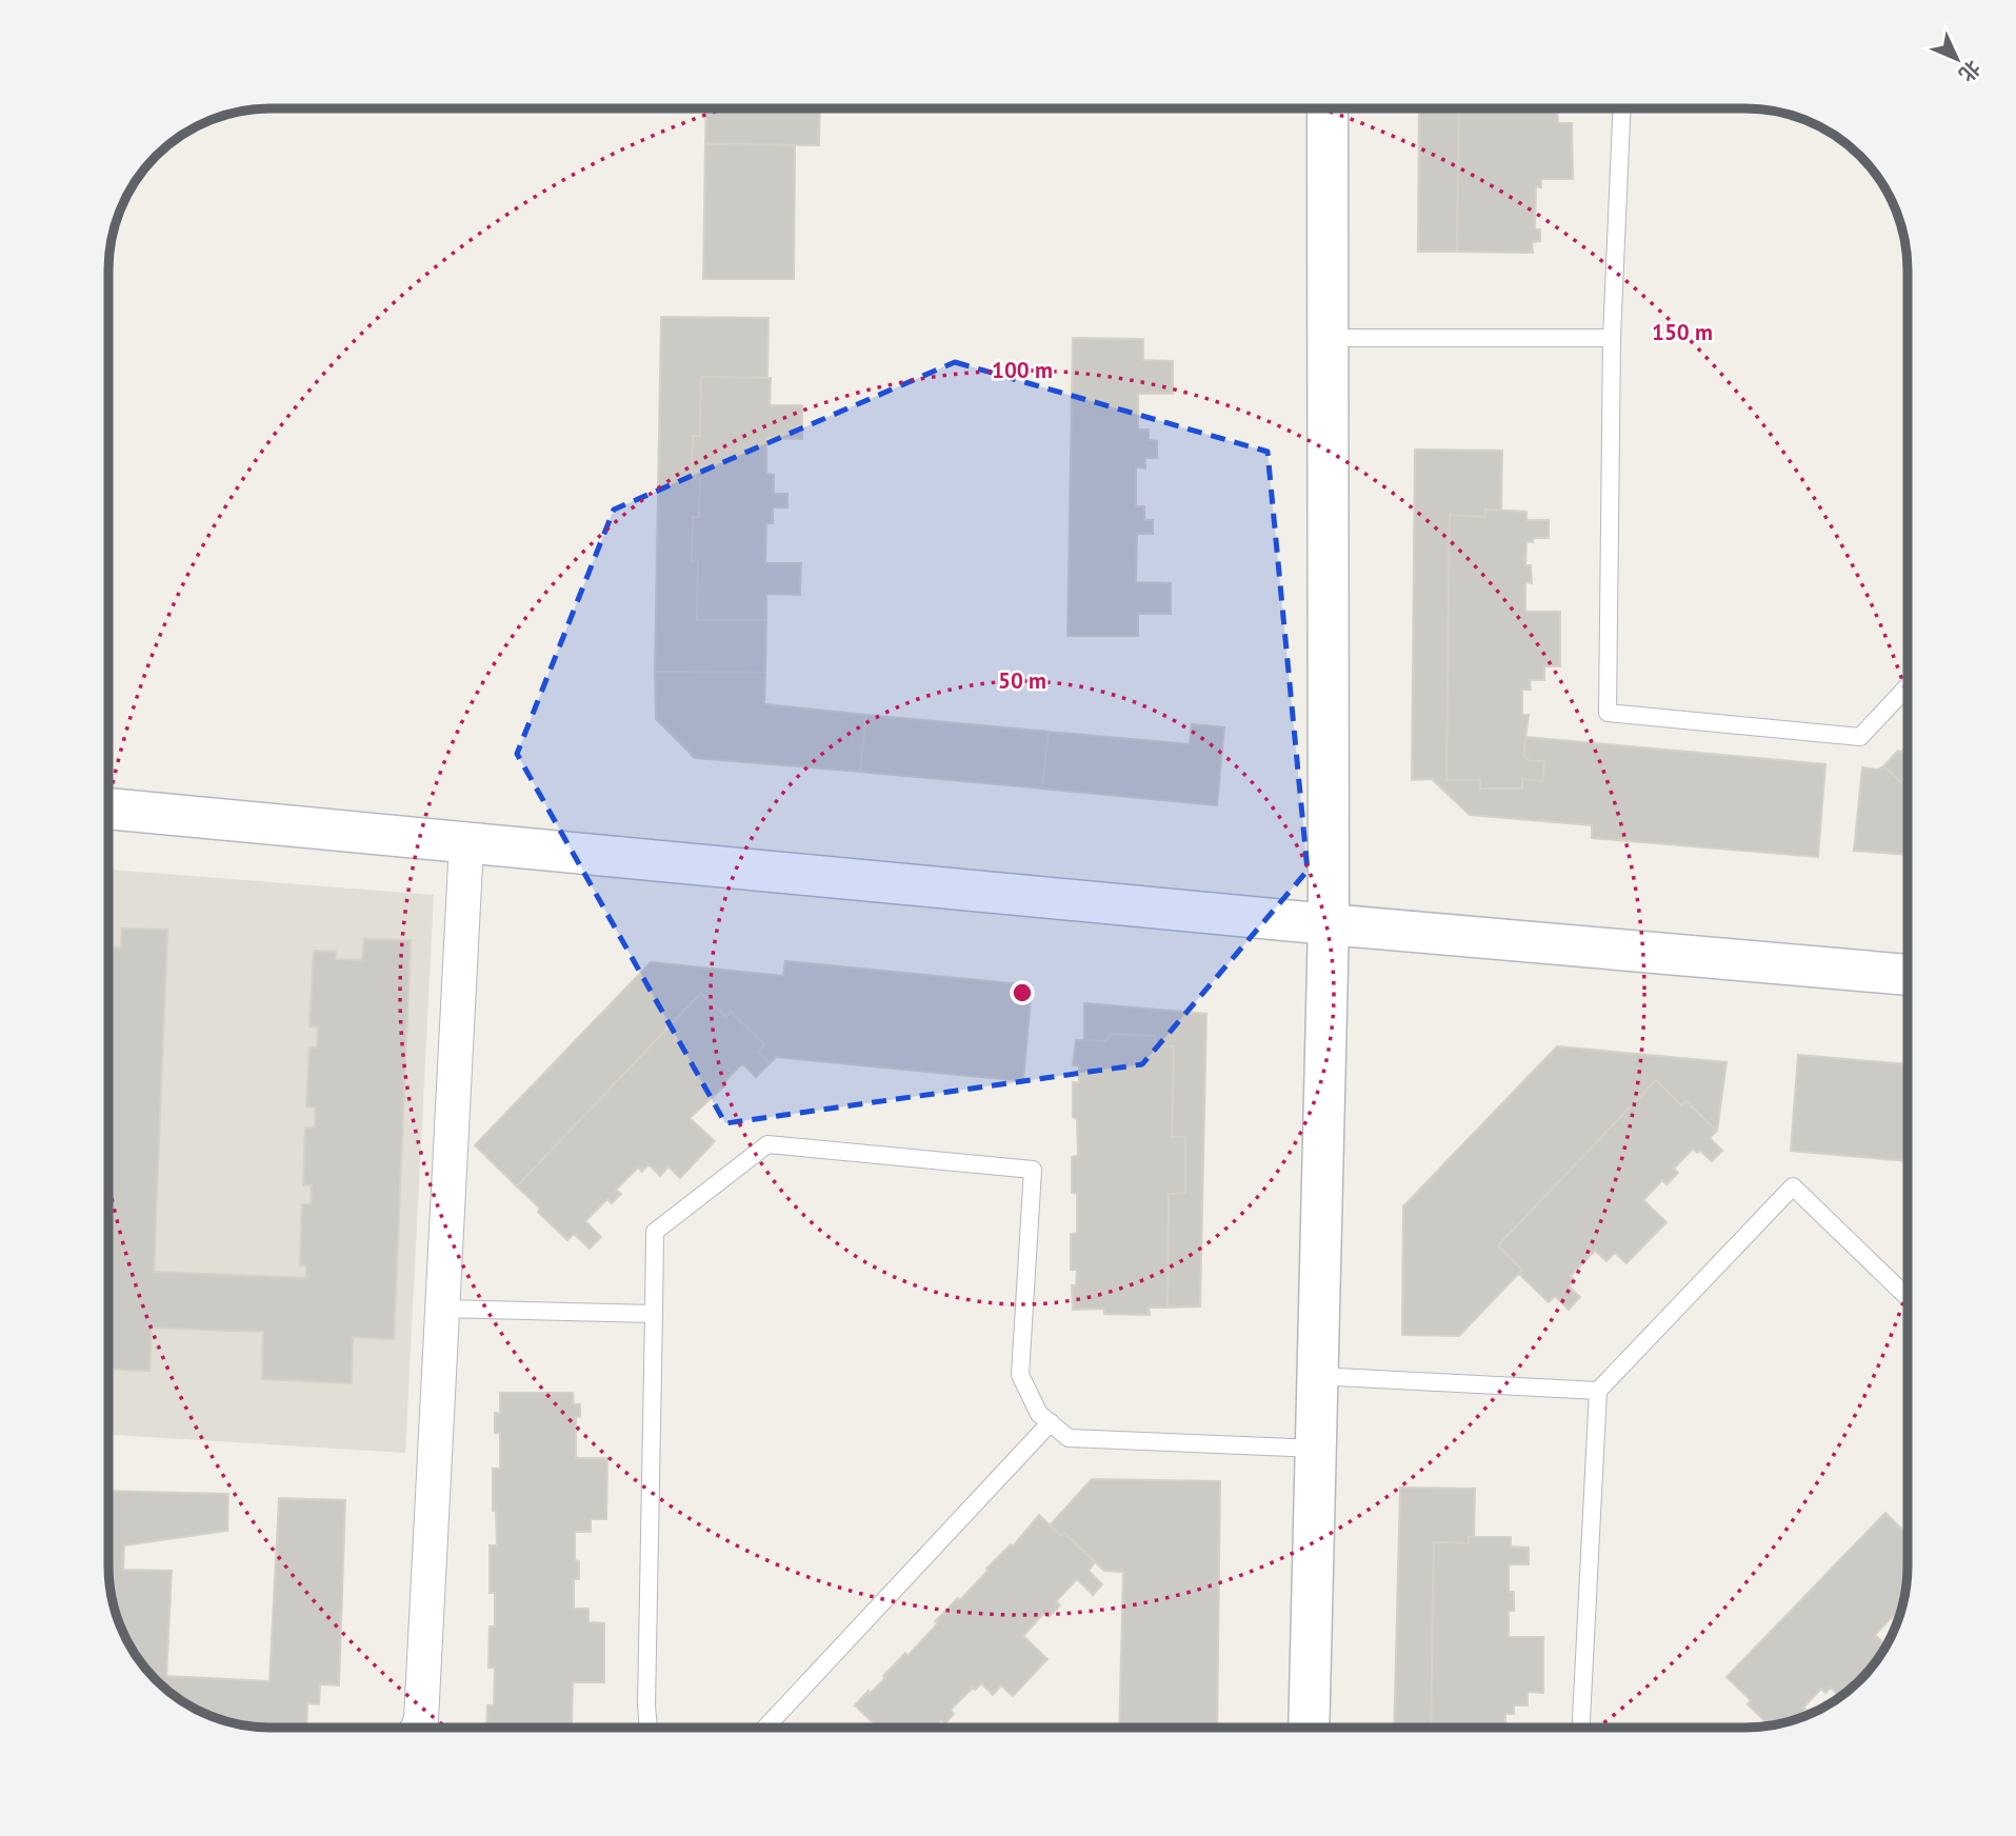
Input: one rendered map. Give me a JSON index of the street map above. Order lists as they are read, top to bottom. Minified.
{"north":"bottom right","rings":["150 m","100 m","50 m"]}
